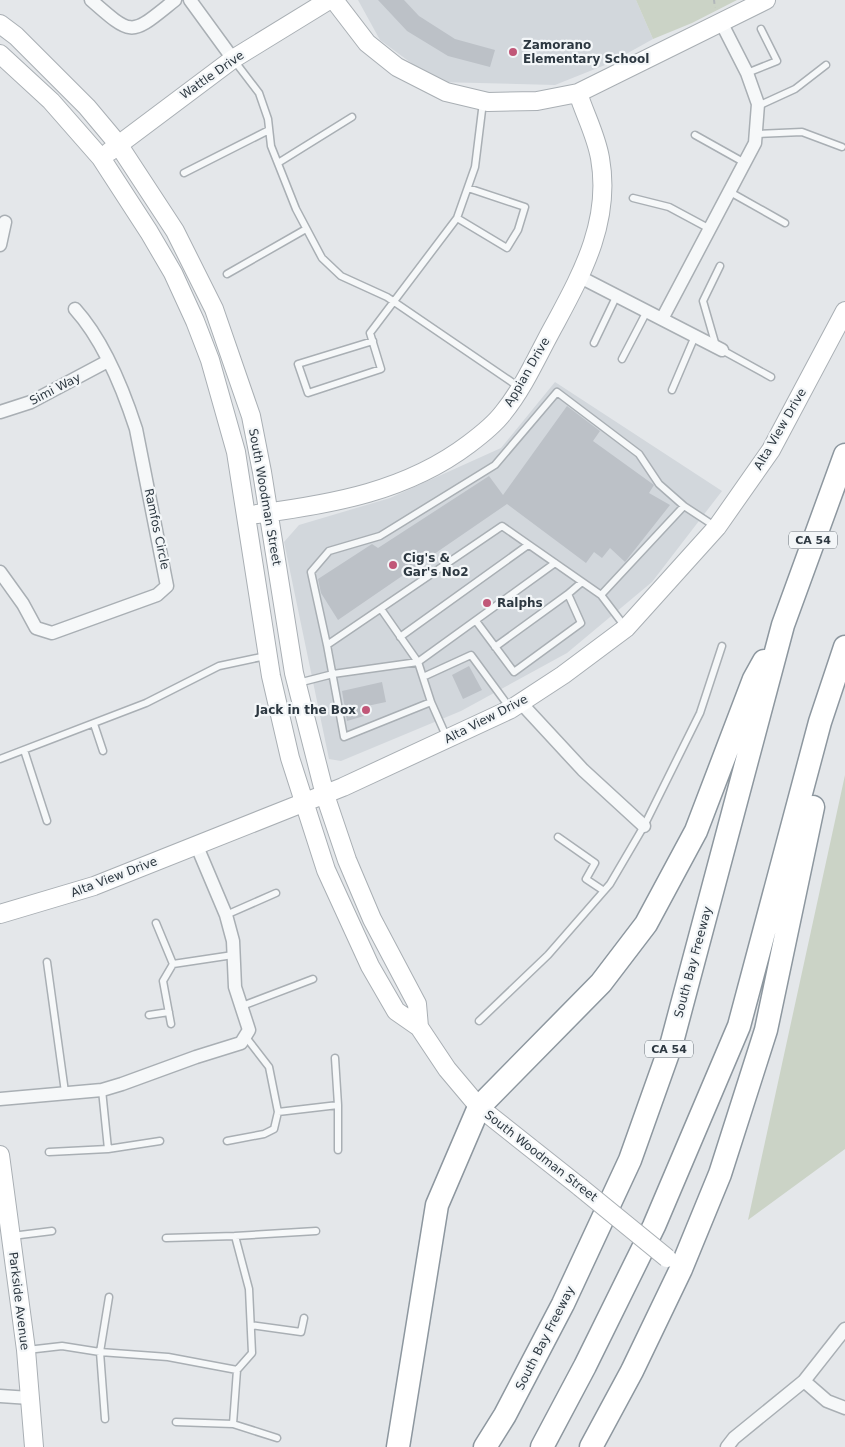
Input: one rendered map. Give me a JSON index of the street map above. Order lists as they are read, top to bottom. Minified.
{"streets":{"highway":["CA 54","South Bay Freeway"],"main road":["Wattle Drive","Appian Drive","Alta View Drive","South Woodman Street","Parkside Avenue"],"street":["Simi Way","Ramfos Circle"]},"crossings":[["Wattle Drive","South Woodman Street"],["Appian Drive","South Woodman Street"],["Simi Way","Ramfos Circle"],["Alta View Drive","South Woodman Street"]],"places":["Zamorano Elementary School","Cig's & Gar's No2","Ralphs","Jack in the Box"]}
